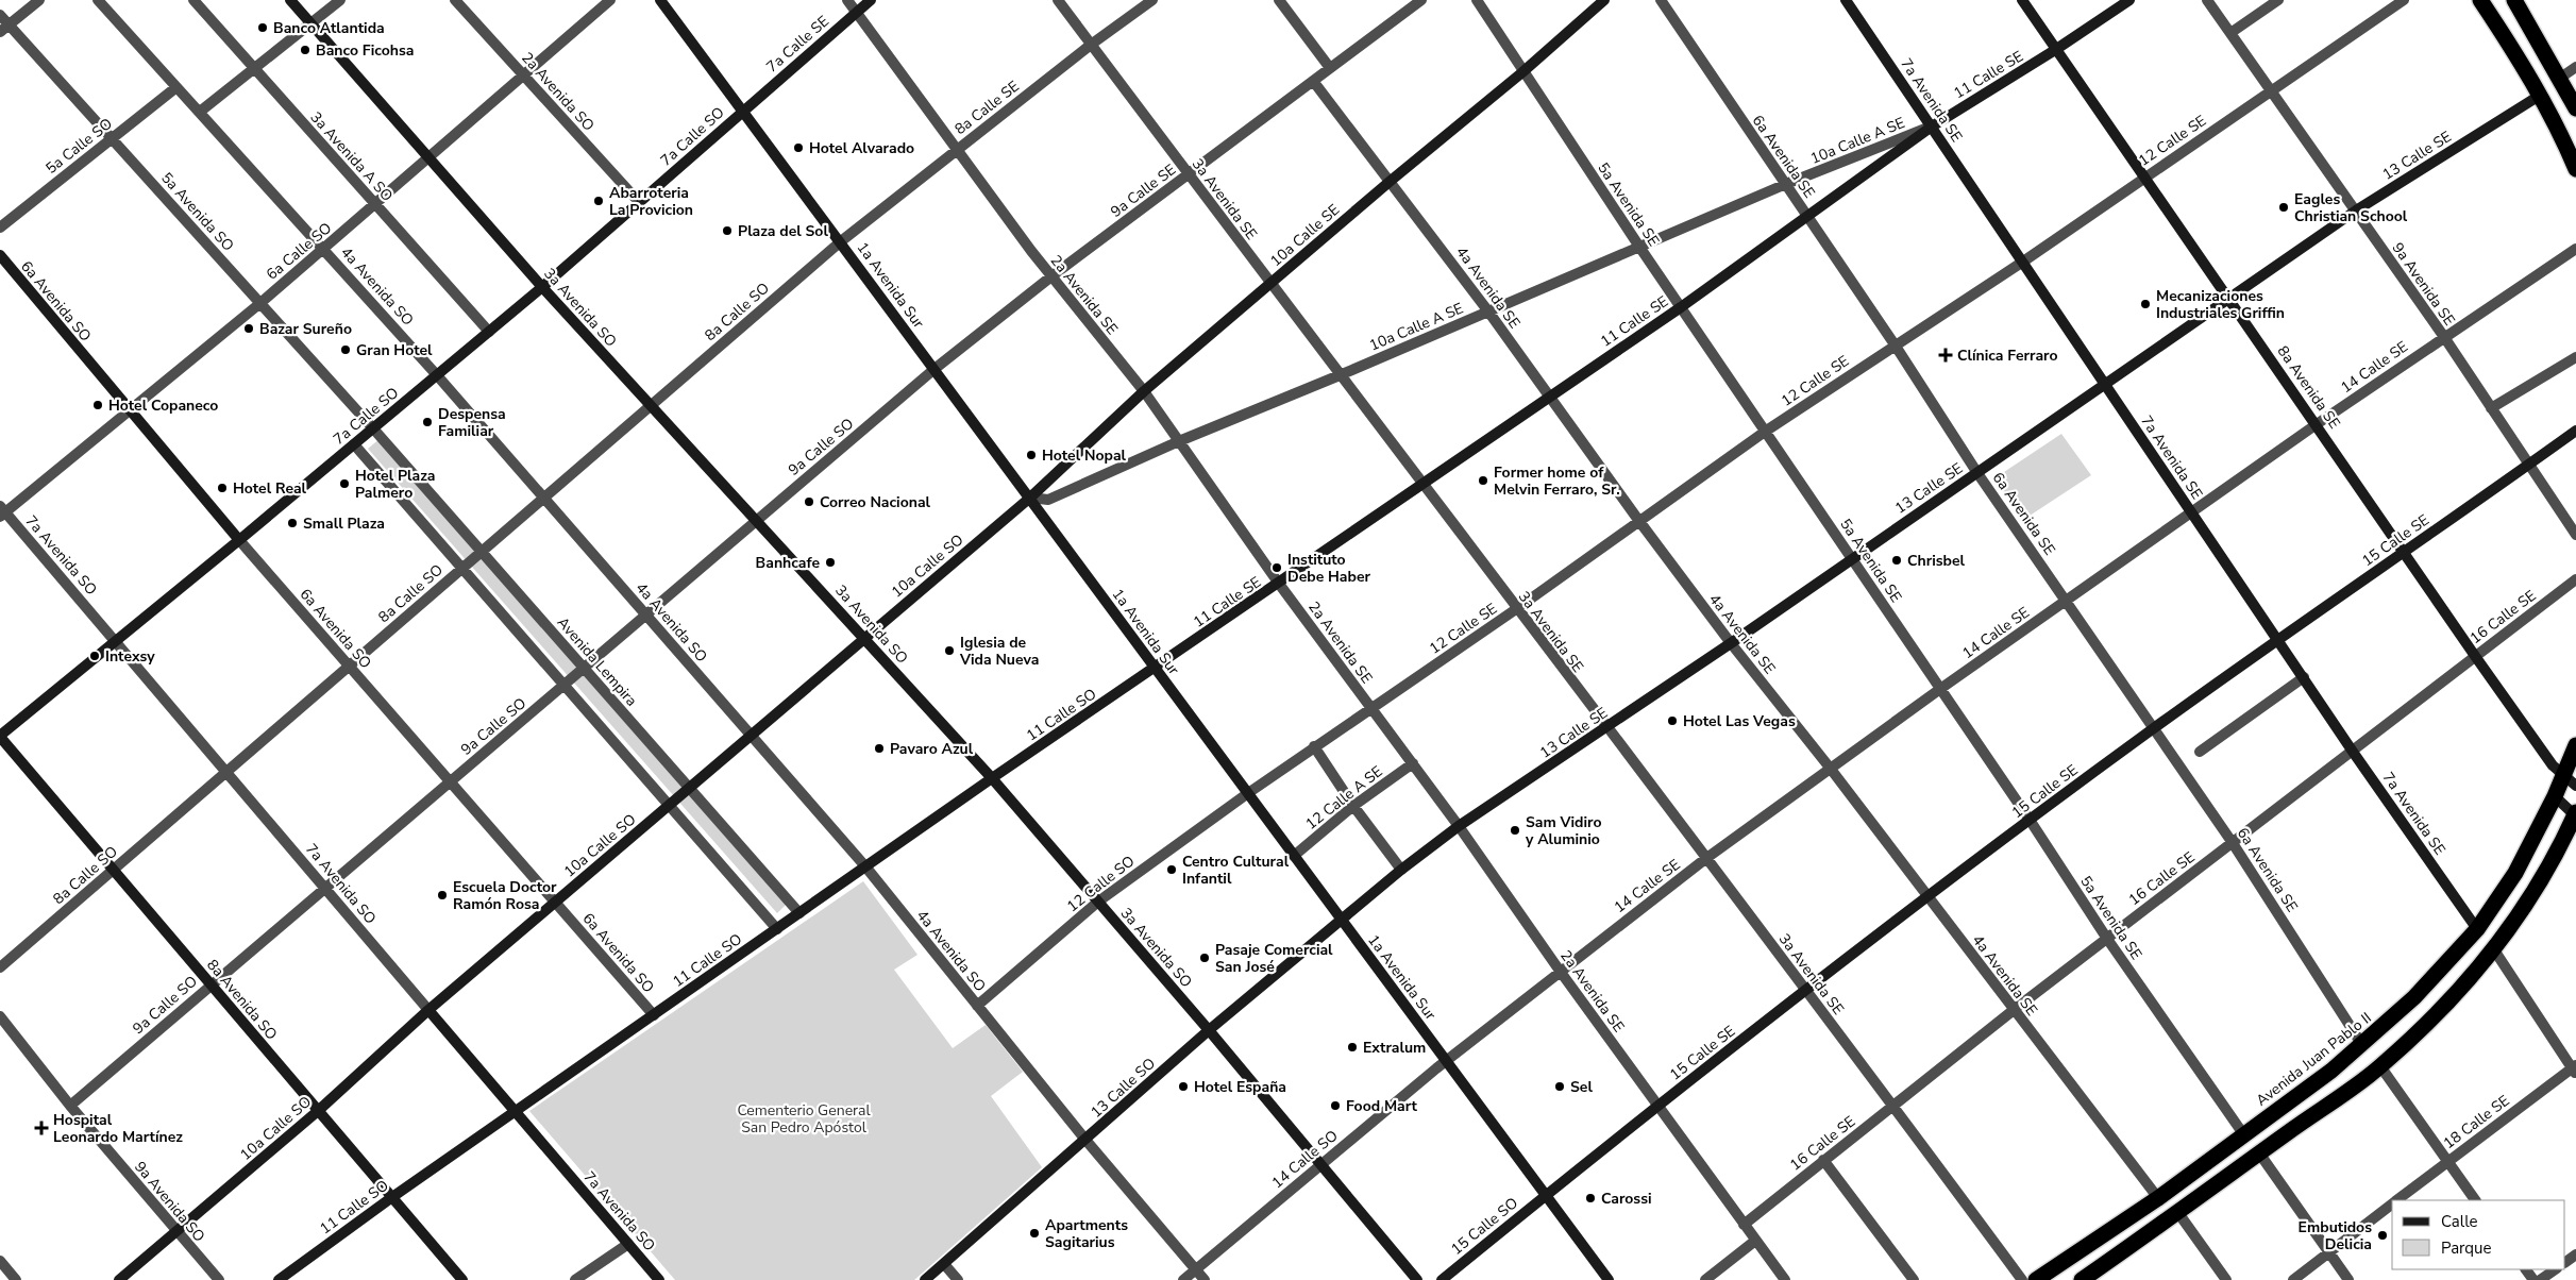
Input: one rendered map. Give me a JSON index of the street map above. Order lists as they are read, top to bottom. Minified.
{"streets":{"highway":["Avenida Juan Pablo II"],"street":["7a Calle SE","11 Calle SE","2a Avenida SO","7a Avenida SE","8a Calle SE","7a Calle SO","10a Calle A SE","12 Calle SE","5a Calle SO","13 Calle SE","3a Avenida A SO","6a Avenida SE","9a Calle SE","3a Avenida SE","5a Avenida SE","5a Avenida SO","10a Calle SE","6a Calle SO","9a Avenida SE","1a Avenida Sur","4a Avenida SO","4a Avenida SE","2a Avenida SE","6a Avenida SO","3a Avenida SO","8a Calle SO","14 Calle SE","8a Avenida SE","9a Calle SO","15 Calle SE","7a Avenida SO","10a Calle SO","16 Calle SE","Avenida Lempira","11 Calle SO","12 Calle A SE","12 Calle SO","8a Avenida SO","13 Calle SO","18 Calle SE","14 Calle SO","9a Avenida SO","15 Calle SO"]},"crossings":[["7a Calle SE","7a Calle SO"],["7a Calle SE","1a Avenida Sur"],["7a Calle SE","2a Avenida SE"],["11 Calle SE","7a Avenida SE"],["11 Calle SE","10a Calle A SE"],["11 Calle SE","6a Avenida SE"],["11 Calle SE","3a Avenida SE"],["11 Calle SE","5a Avenida SE"],["11 Calle SE","1a Avenida Sur"],["11 Calle SE","4a Avenida SE"],["11 Calle SE","2a Avenida SE"],["11 Calle SE","8a Avenida SE"],["11 Calle SE","11 Calle SO"],["2a Avenida SO","7a Calle SO"],["2a Avenida SO","6a Calle SO"],["7a Avenida SE","10a Calle A SE"],["7a Avenida SE","12 Calle SE"],["7a Avenida SE","13 Calle SE"],["7a Avenida SE","14 Calle SE"],["7a Avenida SE","15 Calle SE"],["7a Avenida SE","16 Calle SE"],["7a Avenida SE","Avenida Juan Pablo II"],["8a Calle SE","3a Avenida SE"],["8a Calle SE","1a Avenida Sur"],["8a Calle SE","2a Avenida SE"],["8a Calle SE","8a Calle SO"],["7a Calle SO","3a Avenida A SO"],["7a Calle SO","5a Avenida SO"],["7a Calle SO","1a Avenida Sur"],["7a Calle SO","4a Avenida SO"],["7a Calle SO","6a Avenida SO"],["7a Calle SO","3a Avenida SO"],["7a Calle SO","7a Avenida SO"],["7a Calle SO","Avenida Lempira"],["7a Calle SO","8a Avenida SO"],["10a Calle A SE","6a Avenida SE"],["10a Calle A SE","3a Avenida SE"],["10a Calle A SE","5a Avenida SE"],["10a Calle A SE","10a Calle SE"],["10a Calle A SE","1a Avenida Sur"],["10a Calle A SE","4a Avenida SE"],["10a Calle A SE","2a Avenida SE"],["10a Calle A SE","10a Calle SO"],["12 Calle SE","6a Avenida SE"],["12 Calle SE","3a Avenida SE"],["12 Calle SE","5a Avenida SE"],["12 Calle SE","9a Avenida SE"],["12 Calle SE","1a Avenida Sur"],["12 Calle SE","4a Avenida SE"],["12 Calle SE","2a Avenida SE"],["12 Calle SE","8a Avenida SE"],["12 Calle SE","12 Calle SO"],["5a Calle SO","5a Avenida SO"],["5a Calle SO","4a Avenida SO"],["13 Calle SE","6a Avenida SE"],["13 Calle SE","3a Avenida SE"],["13 Calle SE","5a Avenida SE"],["13 Calle SE","9a Avenida SE"],["13 Calle SE","1a Avenida Sur"],["13 Calle SE","4a Avenida SE"],["13 Calle SE","2a Avenida SE"],["13 Calle SE","8a Avenida SE"],["13 Calle SE","13 Calle SO"],["3a Avenida A SO","6a Calle SO"],["6a Avenida SE","14 Calle SE"],["6a Avenida SE","15 Calle SE"],["6a Avenida SE","16 Calle SE"],["6a Avenida SE","Avenida Juan Pablo II"],["9a Calle SE","3a Avenida SE"],["9a Calle SE","1a Avenida Sur"],["9a Calle SE","4a Avenida SE"],["9a Calle SE","2a Avenida SE"],["9a Calle SE","9a Calle SO"],["3a Avenida SE","10a Calle SE"],["3a Avenida SE","14 Calle SE"],["3a Avenida SE","15 Calle SE"],["3a Avenida SE","16 Calle SE"],["5a Avenida SE","10a Calle SE"],["5a Avenida SE","14 Calle SE"],["5a Avenida SE","15 Calle SE"],["5a Avenida SE","16 Calle SE"],["5a Avenida SE","Avenida Juan Pablo II"],["5a Avenida SO","6a Calle SO"],["5a Avenida SO","Avenida Lempira"],["10a Calle SE","1a Avenida Sur"],["10a Calle SE","4a Avenida SE"],["10a Calle SE","2a Avenida SE"],["10a Calle SE","10a Calle SO"],["6a Calle SO","4a Avenida SO"],["6a Calle SO","6a Avenida SO"],["6a Calle SO","3a Avenida SO"],["6a Calle SO","7a Avenida SO"],["9a Avenida SE","14 Calle SE"],["9a Avenida SE","15 Calle SE"],["1a Avenida Sur","8a Calle SO"],["1a Avenida Sur","14 Calle SE"],["1a Avenida Sur","9a Calle SO"],["1a Avenida Sur","15 Calle SE"],["1a Avenida Sur","10a Calle SO"],["1a Avenida Sur","11 Calle SO"],["1a Avenida Sur","12 Calle A SE"],["1a Avenida Sur","12 Calle SO"],["1a Avenida Sur","13 Calle SO"],["1a Avenida Sur","14 Calle SO"],["1a Avenida Sur","15 Calle SO"],["4a Avenida SO","8a Calle SO"],["4a Avenida SO","9a Calle SO"],["4a Avenida SO","10a Calle SO"],["4a Avenida SO","11 Calle SO"],["4a Avenida SO","12 Calle SO"],["4a Avenida SO","13 Calle SO"],["4a Avenida SO","14 Calle SO"],["4a Avenida SE","14 Calle SE"],["4a Avenida SE","15 Calle SE"],["4a Avenida SE","16 Calle SE"],["4a Avenida SE","Avenida Juan Pablo II"],["2a Avenida SE","14 Calle SE"],["2a Avenida SE","15 Calle SE"],["2a Avenida SE","16 Calle SE"],["2a Avenida SE","12 Calle A SE"],["6a Avenida SO","8a Calle SO"],["6a Avenida SO","9a Calle SO"],["6a Avenida SO","10a Calle SO"],["6a Avenida SO","11 Calle SO"],["3a Avenida SO","8a Calle SO"],["3a Avenida SO","9a Calle SO"],["3a Avenida SO","10a Calle SO"],["3a Avenida SO","11 Calle SO"],["3a Avenida SO","12 Calle SO"],["3a Avenida SO","13 Calle SO"],["3a Avenida SO","14 Calle SO"],["8a Calle SO","7a Avenida SO"],["8a Calle SO","Avenida Lempira"],["8a Calle SO","8a Avenida SO"],["14 Calle SE","8a Avenida SE"],["14 Calle SE","14 Calle SO"],["8a Avenida SE","15 Calle SE"],["8a Avenida SE","16 Calle SE"],["8a Avenida SE","Avenida Juan Pablo II"],["9a Calle SO","7a Avenida SO"],["9a Calle SO","Avenida Lempira"],["9a Calle SO","8a Avenida SO"],["9a Calle SO","9a Avenida SO"],["15 Calle SE","15 Calle SO"],["7a Avenida SO","10a Calle SO"],["7a Avenida SO","11 Calle SO"],["10a Calle SO","Avenida Lempira"],["10a Calle SO","8a Avenida SO"],["10a Calle SO","9a Avenida SO"],["Avenida Lempira","11 Calle SO"],["11 Calle SO","8a Avenida SO"]],"parks":["Cementerio General San Pedro Apóstol"],"places":{"other":["Banco Atlantida","Banco Ficohsa","Hotel Alvarado","Abarroteria La Provicion","Eagles Christian School","Plaza del Sol","Mecanizaciones Industriales Griffin","Bazar Sureño","Gran Hotel","Hotel Copaneco","Despensa Familiar","Hotel Nopal","Former home of Melvin Ferraro, Sr.","Hotel Plaza Palmero","Hotel Real","Correo Nacional","Small Plaza","Chrisbel","Banhcafe","Instituto Debe Haber","Iglesia de Vida Nueva","Intexsy","Hotel Las Vegas","Pavaro Azul","Sam Vidiro y Aluminio","Centro Cultural Infantil","Escuela Doctor Ramón Rosa","Pasaje Comercial San José","Extralum","Hotel España","Sel","Food Mart","Carossi","Apartments Sagitarius","Embutidos Delicia"],"health":["Clínica Ferraro","Hospital Leonardo Martínez"]},"legend":["Calle","Parque"]}
